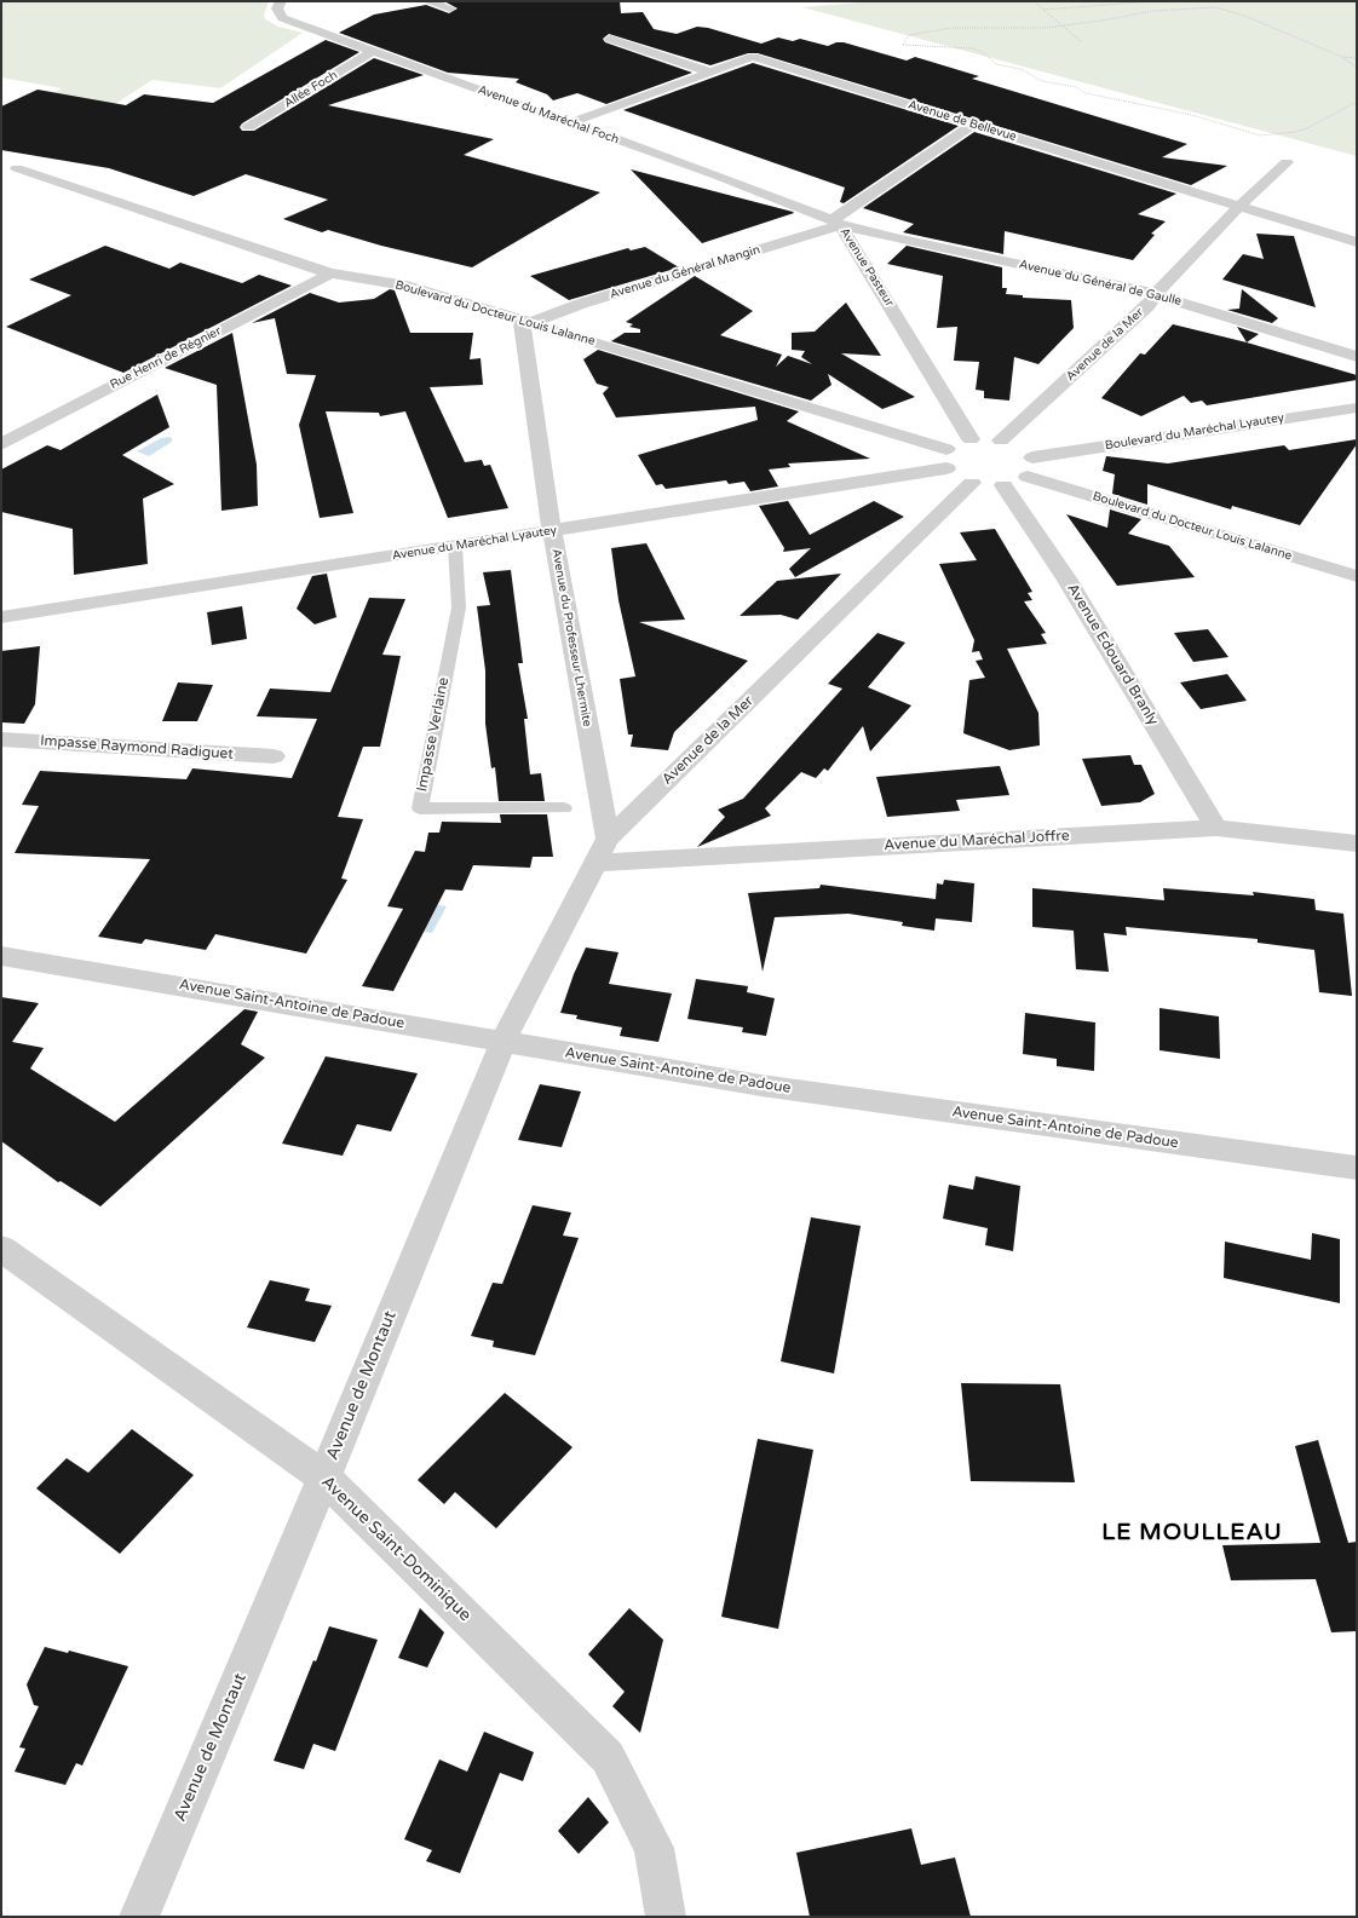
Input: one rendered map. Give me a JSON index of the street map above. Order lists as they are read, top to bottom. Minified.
{"streets":{"street":["Allée Foch","Avenue du Maréchal Foch","Avenue de Bellevue","Avenue Pasteur","Avenue du Général Mangin","Avenue du Général de Gaulle","Boulevard du Docteur Louis Lalanne","Avenue de la Mer","Rue Henri de Régnier","Boulevard du Maréchal Lyautey","Avenue du Maréchal Lyautey","Avenue du Professeur Lhermite","Avenue Edouard Branly","Impasse Raymond Radiguet","Avenue du Maréchal Joffre","Avenue Saint-Antoine de Padoue","Avenue de Montaut","Avenue Saint-Dominique"],"lane":["Impasse Verlaine"]},"crossings":[["Allée Foch","Avenue du Maréchal Foch"],["Avenue du Maréchal Foch","Avenue de Bellevue"],["Avenue du Maréchal Foch","Avenue Pasteur"],["Avenue du Maréchal Foch","Avenue du Général Mangin"],["Avenue du Maréchal Foch","Avenue du Général de Gaulle"],["Avenue de Bellevue","Avenue Pasteur"],["Avenue de Bellevue","Avenue de la Mer"],["Avenue Pasteur","Avenue du Général Mangin"],["Avenue Pasteur","Avenue du Général de Gaulle"],["Avenue Pasteur","Avenue du Maréchal Lyautey"],["Avenue du Général Mangin","Avenue du Général de Gaulle"],["Avenue du Général Mangin","Boulevard du Docteur Louis Lalanne"],["Avenue du Général Mangin","Avenue du Professeur Lhermite"],["Avenue du Général de Gaulle","Avenue de la Mer"],["Boulevard du Docteur Louis Lalanne","Avenue de la Mer"],["Boulevard du Docteur Louis Lalanne","Rue Henri de Régnier"],["Boulevard du Docteur Louis Lalanne","Avenue du Maréchal Lyautey"],["Boulevard du Docteur Louis Lalanne","Avenue du Professeur Lhermite"],["Avenue de la Mer","Avenue du Professeur Lhermite"],["Avenue de la Mer","Avenue du Maréchal Joffre"],["Avenue de la Mer","Avenue Saint-Antoine de Padoue"],["Avenue de la Mer","Avenue de Montaut"],["Avenue du Maréchal Lyautey","Avenue du Professeur Lhermite"],["Avenue du Maréchal Lyautey","Impasse Verlaine"],["Avenue Edouard Branly","Avenue du Maréchal Joffre"],["Avenue Saint-Antoine de Padoue","Avenue de Montaut"],["Avenue de Montaut","Avenue Saint-Dominique"]],"districts":["LE MOULLEAU"]}
